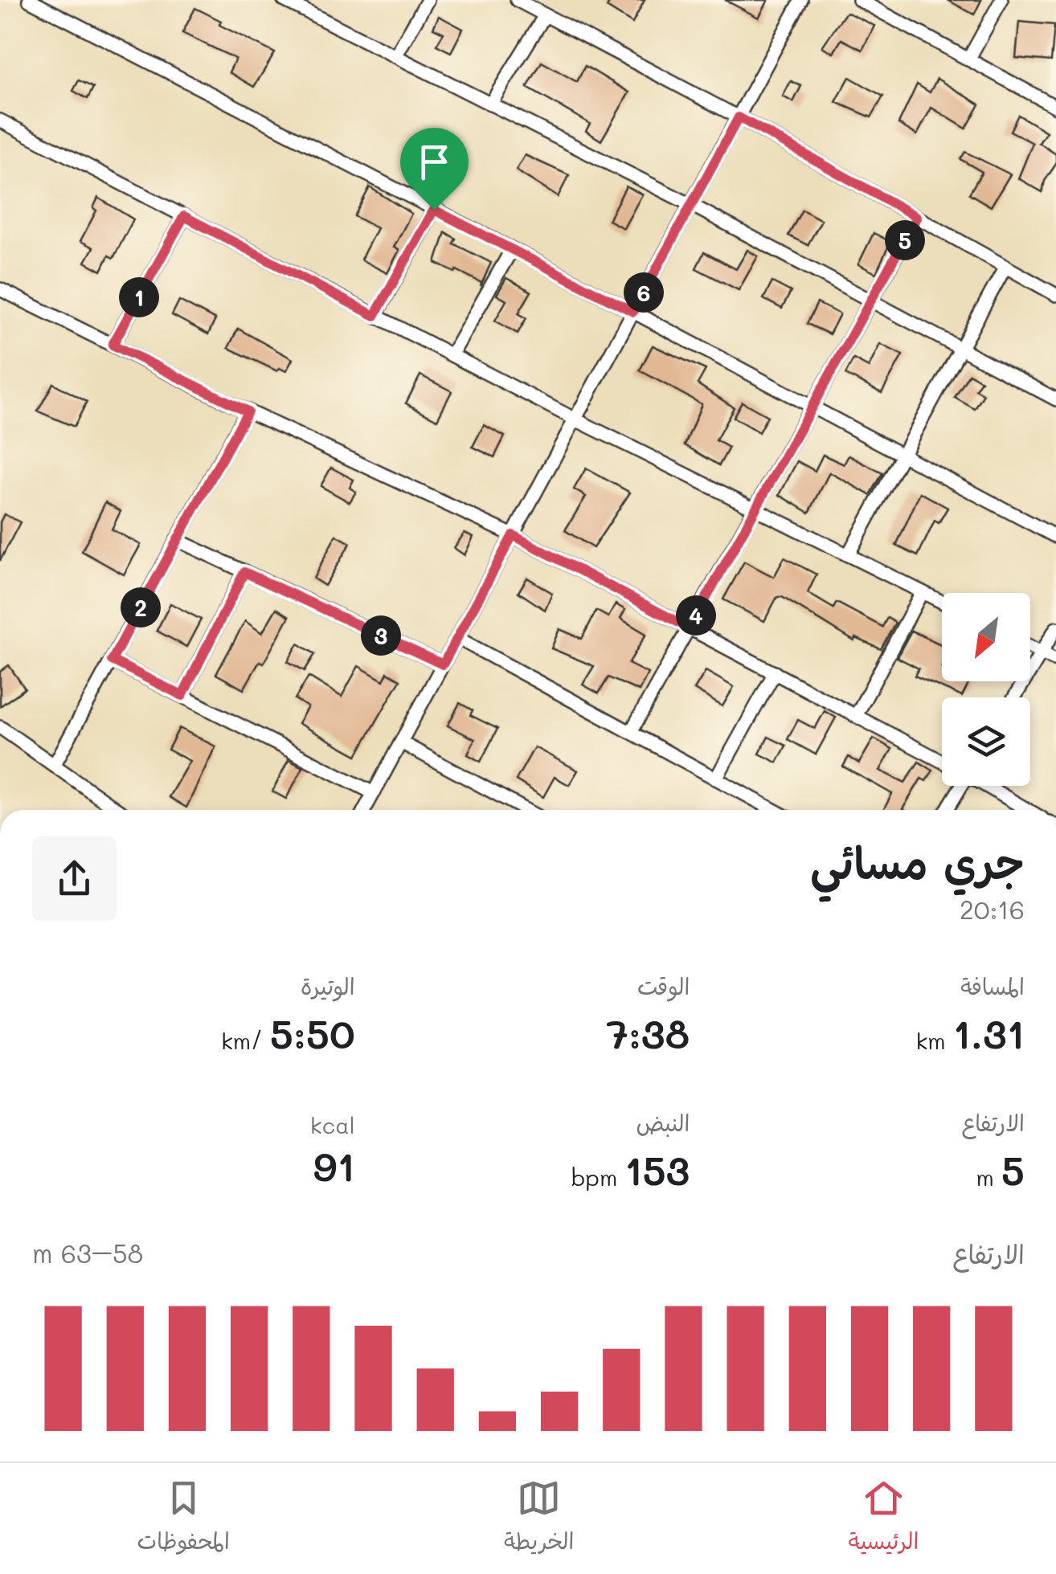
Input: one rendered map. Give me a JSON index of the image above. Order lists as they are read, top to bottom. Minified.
{"north":"bottom left","page":{"pins":["5","6","1","2","4","3"],"heading":["جري مسائي","20:16"],"stats":[["المسافة","1.31 km"],["الوقت","7:38"],["الوتيرة","5:50 /km"],["الارتفاع","5 m"],["النبض","153 bpm"],["kcal","91"]],"chart":["الارتفاع","58–63 m"],"tabs":["الرئيسية","الخريطة","المحفوظات"]}}
